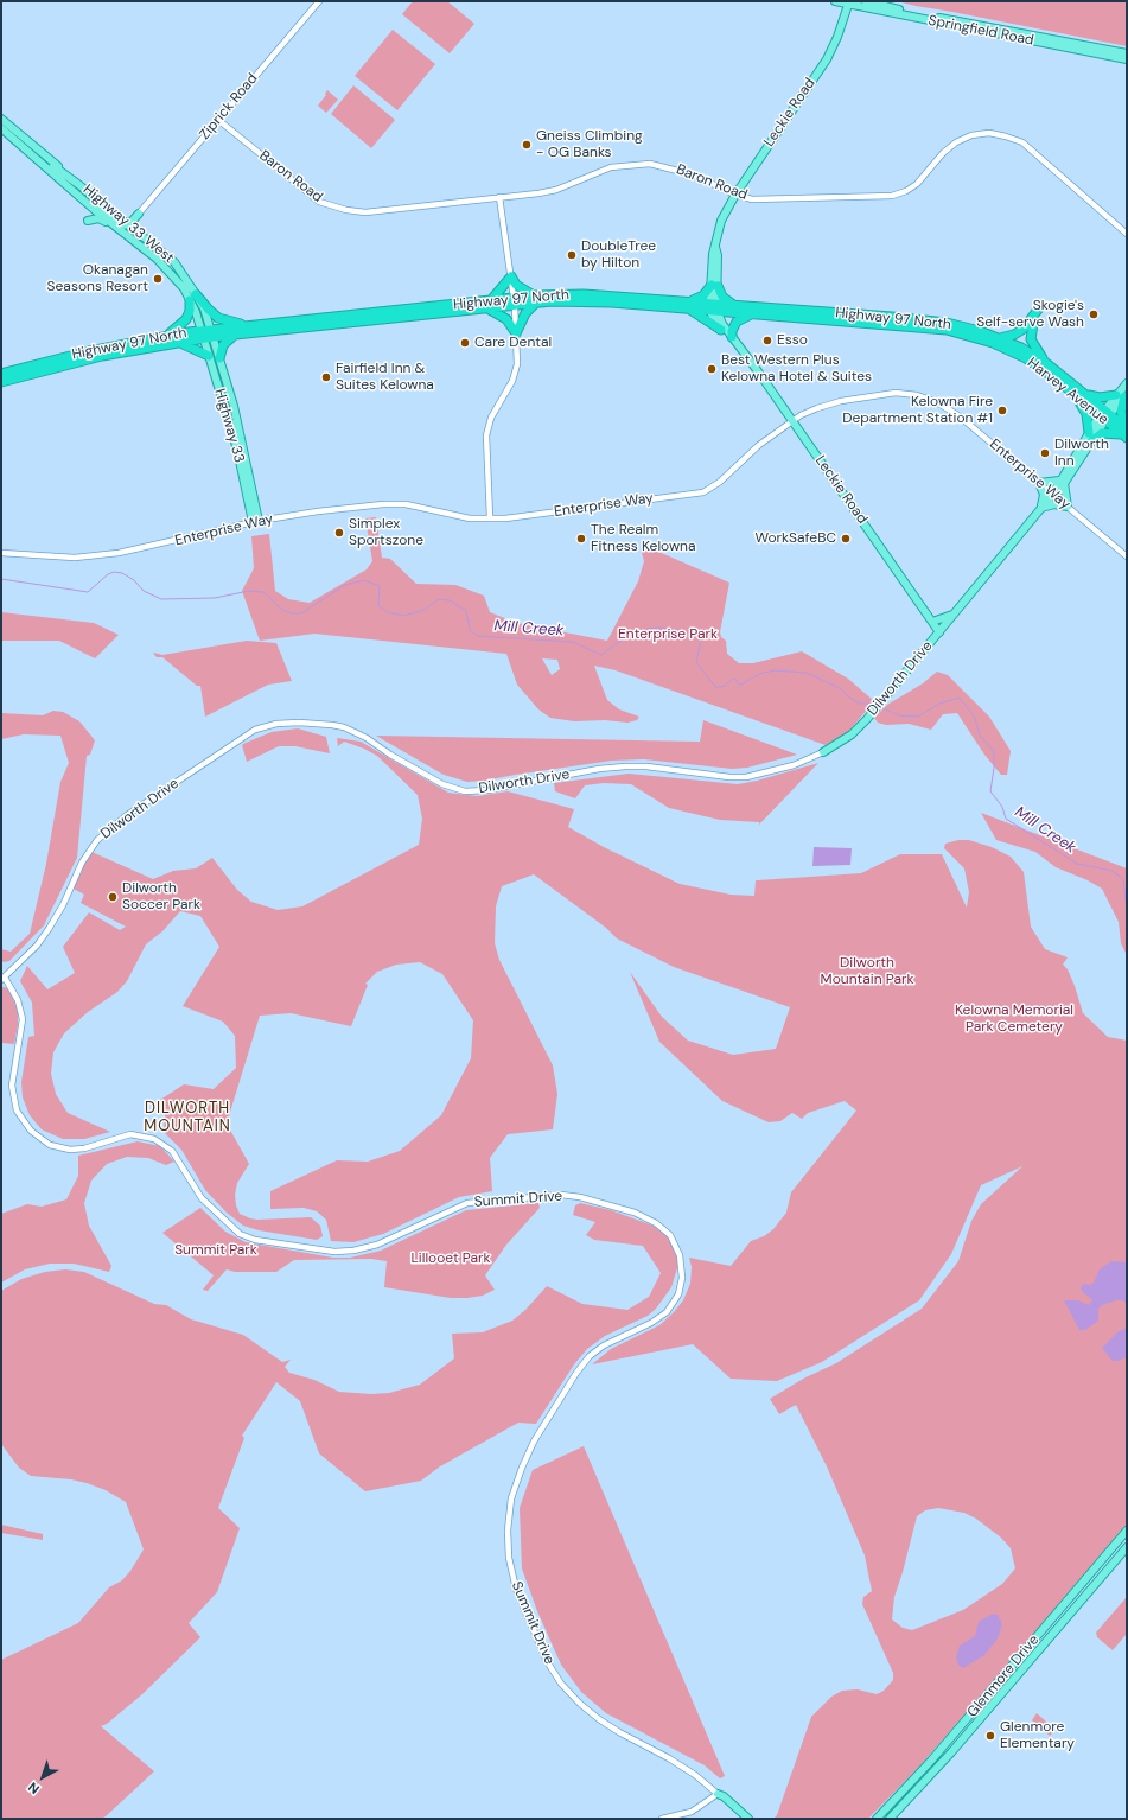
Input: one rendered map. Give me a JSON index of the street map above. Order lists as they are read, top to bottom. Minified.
{"streets":{"highway":["Highway 97 North","Harvey Avenue"],"main road":["Springfield Road","Leckie Road","Highway 33 West","Highway 33","Dilworth Drive","Summit Drive","Glenmore Drive"],"street":["Ziprick Road","Baron Road","Enterprise Way"]},"crossings":[["Springfield Road","Leckie Road"],["Ziprick Road","Baron Road"],["Leckie Road","Baron Road"],["Leckie Road","Highway 97 North"],["Leckie Road","Enterprise Way"],["Leckie Road","Dilworth Drive"],["Highway 33 West","Highway 97 North"],["Highway 33 West","Highway 33"],["Highway 97 North","Harvey Avenue"],["Highway 97 North","Highway 33"],["Harvey Avenue","Dilworth Drive"],["Highway 33","Enterprise Way"],["Enterprise Way","Dilworth Drive"],["Dilworth Drive","Summit Drive"]],"districts":["DILWORTH MOUNTAIN"],"water":["Mill Creek"],"parks":["Enterprise Park","Dilworth Mountain Park","Kelowna Memorial Park Cemetery","Summit Park","Lillooet Park"],"places":["Gneiss Climbing - OG Banks","DoubleTree by Hilton","Okanagan Seasons Resort","Skogie's Self-serve Wash","Esso","Care Dental","Best Western Plus Kelowna Hotel & Suites","Fairfield Inn & Suites Kelowna","Kelowna Fire Department Station #1","Dilworth Inn","Simplex Sportszone","The Realm Fitness Kelowna","WorkSafeBC","Dilworth Soccer Park","Glenmore Elementary"],"north":"bottom left"}
